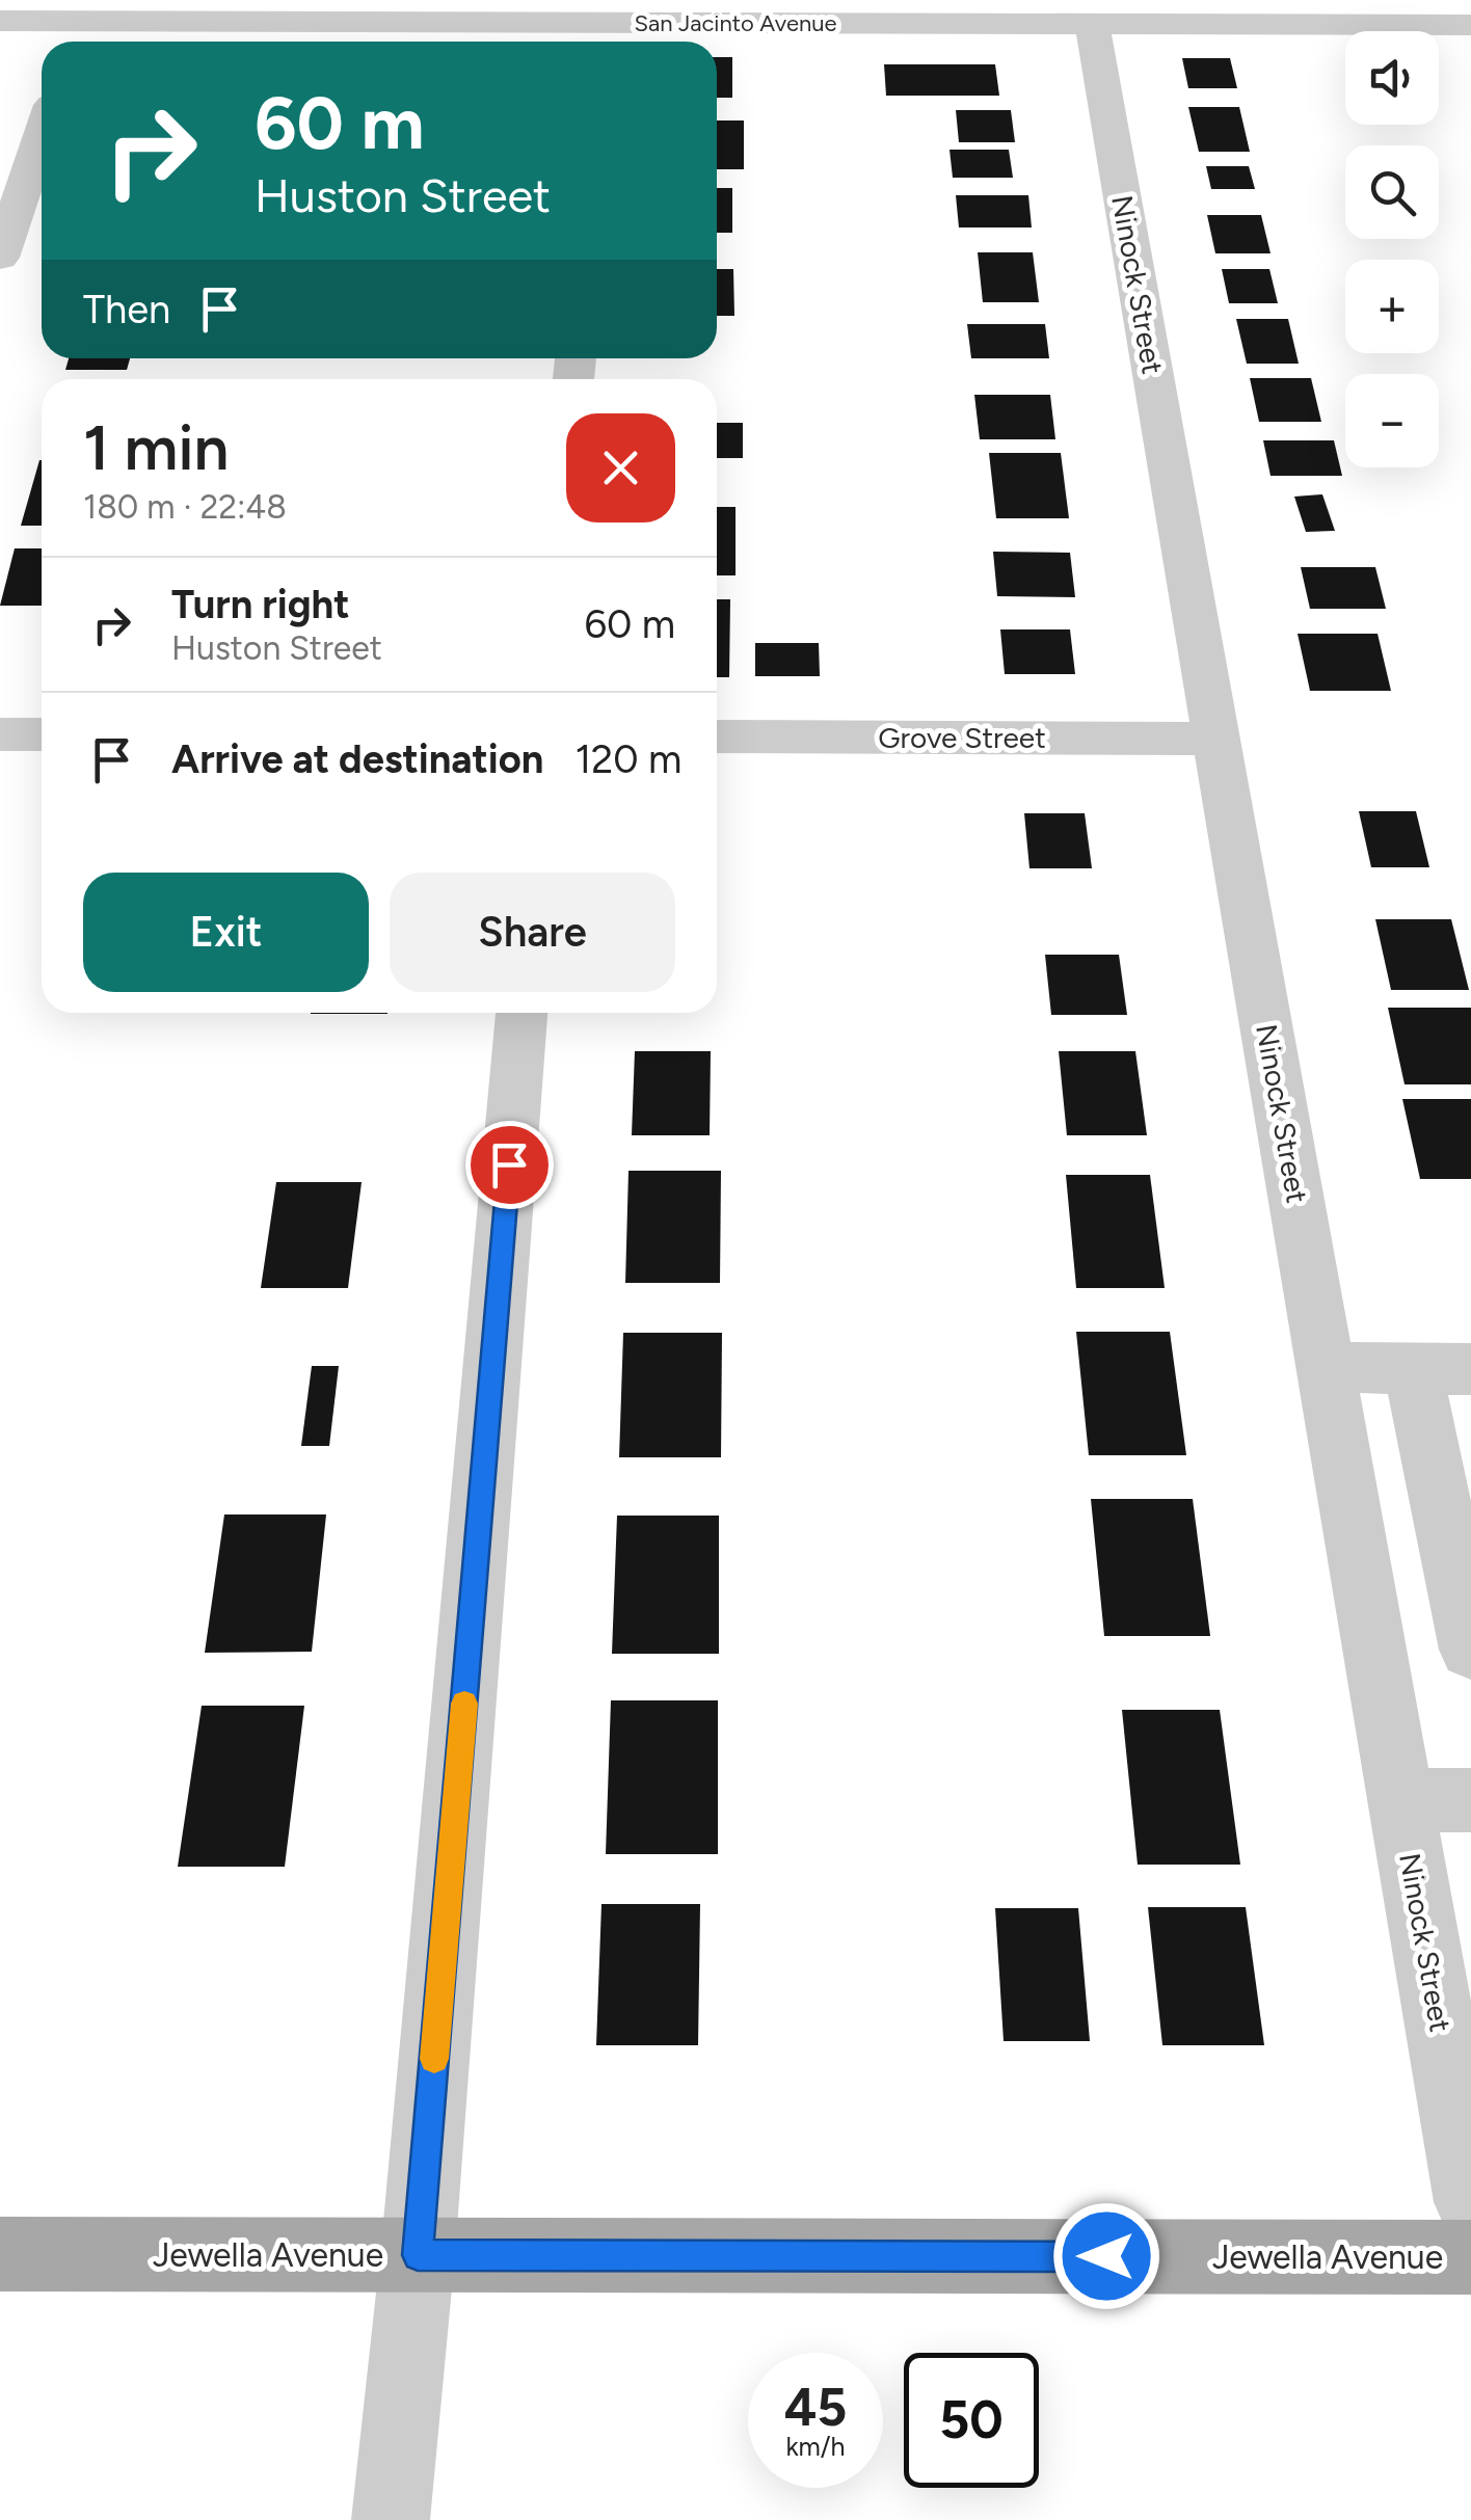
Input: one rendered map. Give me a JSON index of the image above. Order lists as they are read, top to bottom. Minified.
{"streets":{"main road":["Jewella Avenue"],"street":["San Jacinto Avenue","Ninock Street","Grove Street"]},"crossings":[["San Jacinto Avenue","Ninock Street"],["Ninock Street","Grove Street"]],"page":{"map_buttons":["+","−"],"turn":["60 m","Huston Street"],"then":"Then","heading":["1 min","180 m · 22:48"],"list":[{"name":"Turn right","note":"Huston Street","value":"60 m"},{"name":"Arrive at destination","value":"120 m"}],"buttons":["Exit","Share"],"speed":"45 km/h","limit":"50"}}
